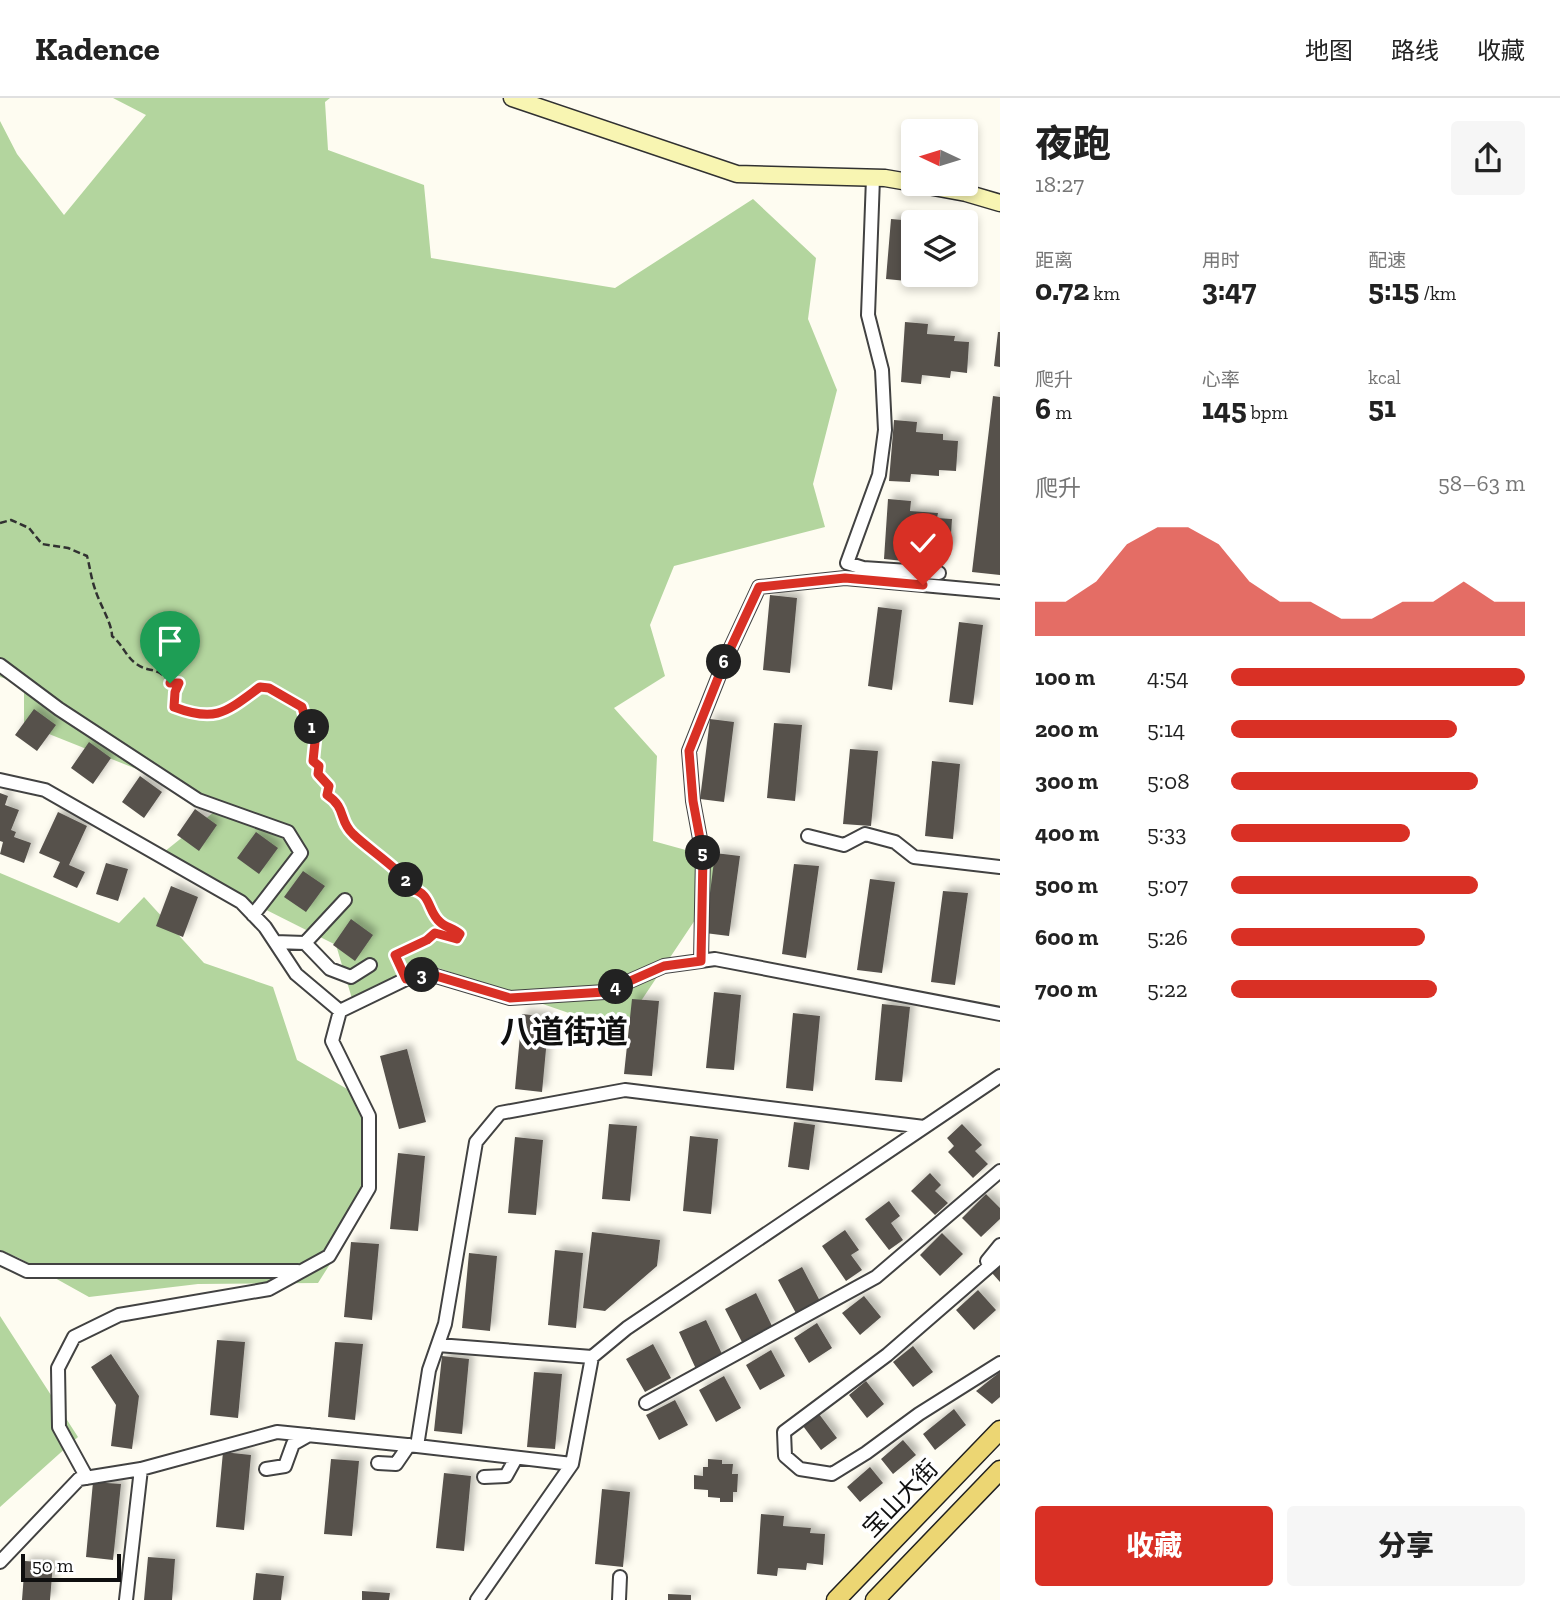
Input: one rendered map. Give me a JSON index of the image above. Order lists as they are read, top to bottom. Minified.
{"streets":{"main road":["宝山大街"]},"districts":["八道街道"],"scale_bar":"50 m","north":"left","page":{"header":"Kadence","nav":["地图","路线","收藏"],"heading":["夜跑","18:27"],"stats":[["距离","0.72 km"],["用时","3:47"],["配速","5:15 /km"],["爬升","6 m"],["心率","145 bpm"],["kcal","51"]],"chart":["爬升","58–63 m"],"pins":["6","1","5","2","3","4"],"list":[{"name":"100 m","note":"4:54"},{"name":"200 m","note":"5:14"},{"name":"300 m","note":"5:08"},{"name":"400 m","note":"5:33"},{"name":"500 m","note":"5:07"},{"name":"600 m","note":"5:26"},{"name":"700 m","note":"5:22"}],"buttons":["收藏","分享"],"scale":"50 m"}}
